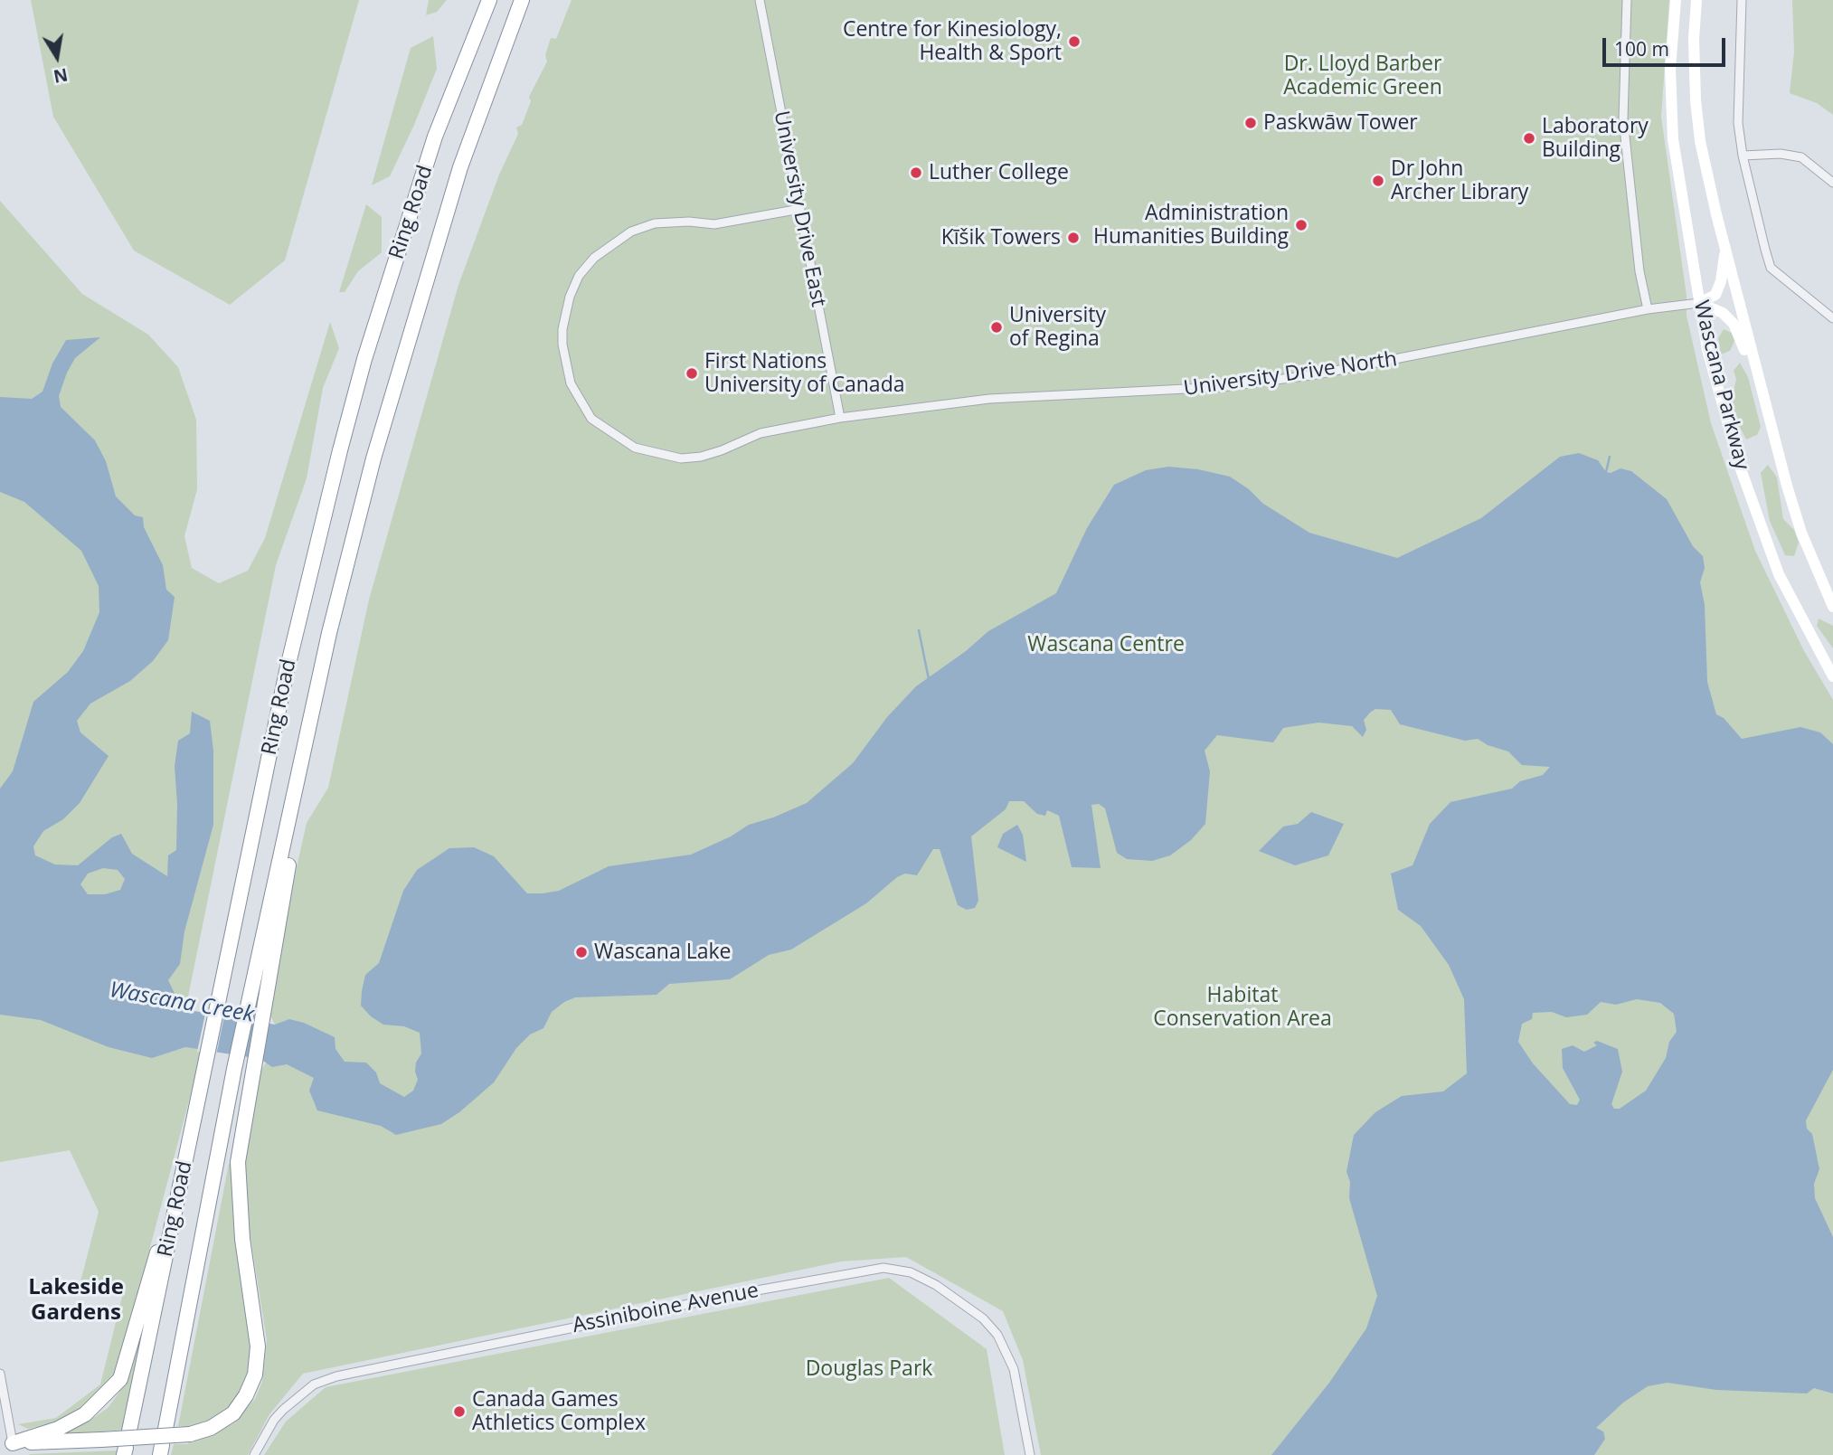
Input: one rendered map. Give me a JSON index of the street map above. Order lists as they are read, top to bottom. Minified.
{"streets":{"highway":["Ring Road"],"main road":["Wascana Parkway"],"street":["University Drive East","University Drive North","Assiniboine Avenue"]},"crossings":[["University Drive East","University Drive North"],["University Drive North","Wascana Parkway"]],"districts":["Lakeside Gardens"],"water":["Wascana Creek"],"parks":["Dr. Lloyd Barber Academic Green","Wascana Centre","Habitat Conservation Area","Douglas Park"],"places":["Centre for Kinesiology, Health & Sport","Paskwāw Tower","Laboratory Building","Luther College","Dr John Archer Library","Administration Humanities Building","Kīšik Towers","University of Regina","First Nations University of Canada","Wascana Lake","Canada Games Athletics Complex"],"scale_bar":"100 m","north":"bottom"}
